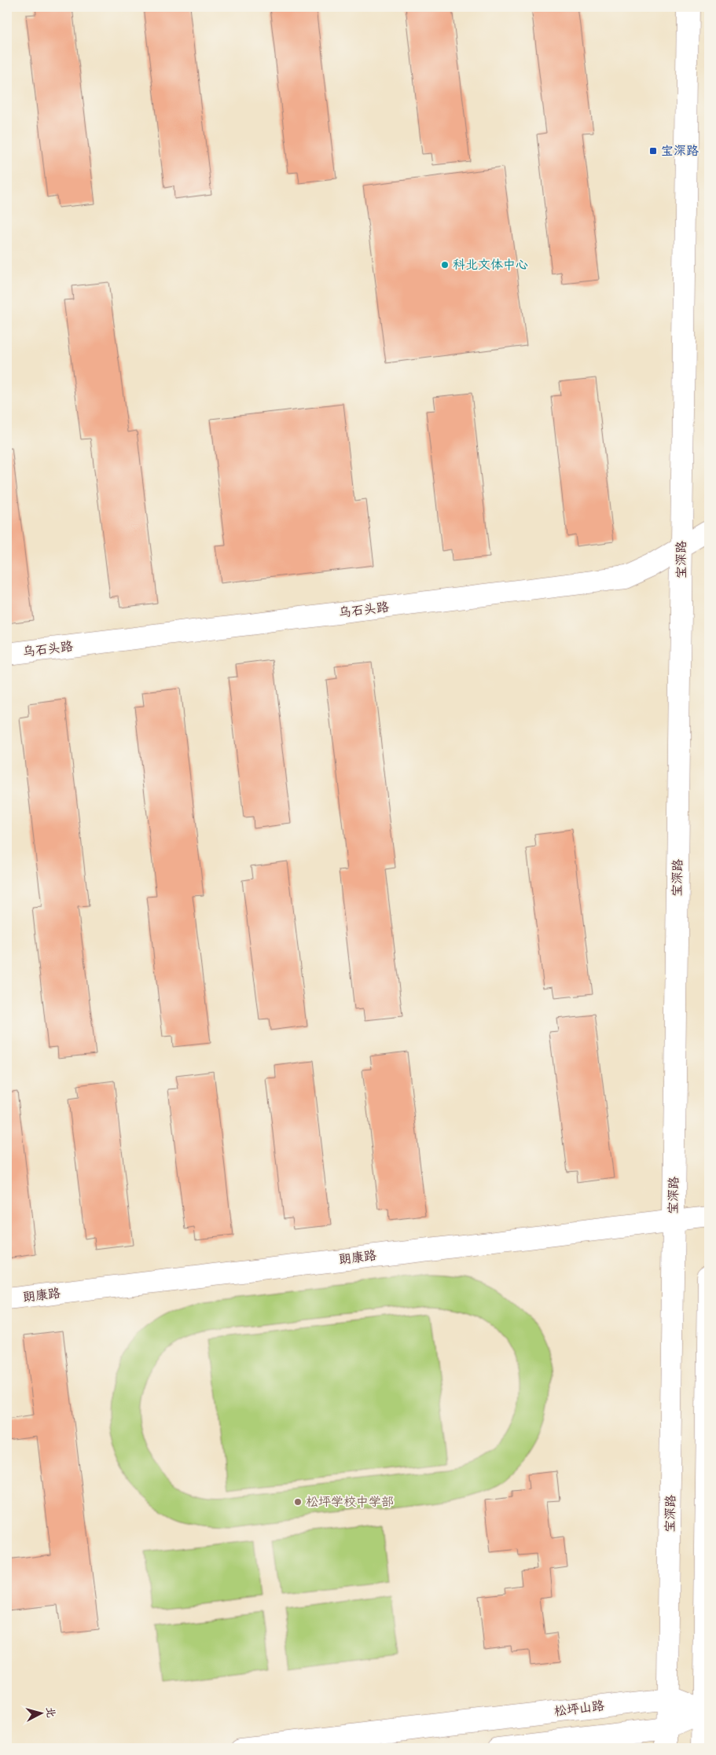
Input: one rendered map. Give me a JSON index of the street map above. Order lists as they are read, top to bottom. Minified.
{"streets":{"street":["宝深路","乌石头路","朗康路","松坪山路"]},"crossings":[["宝深路","乌石头路"],["宝深路","朗康路"],["宝深路","松坪山路"]],"places":{"transit":["宝深路"],"other":["科北文体中心","松坪学校中学部"]},"north":"right"}
